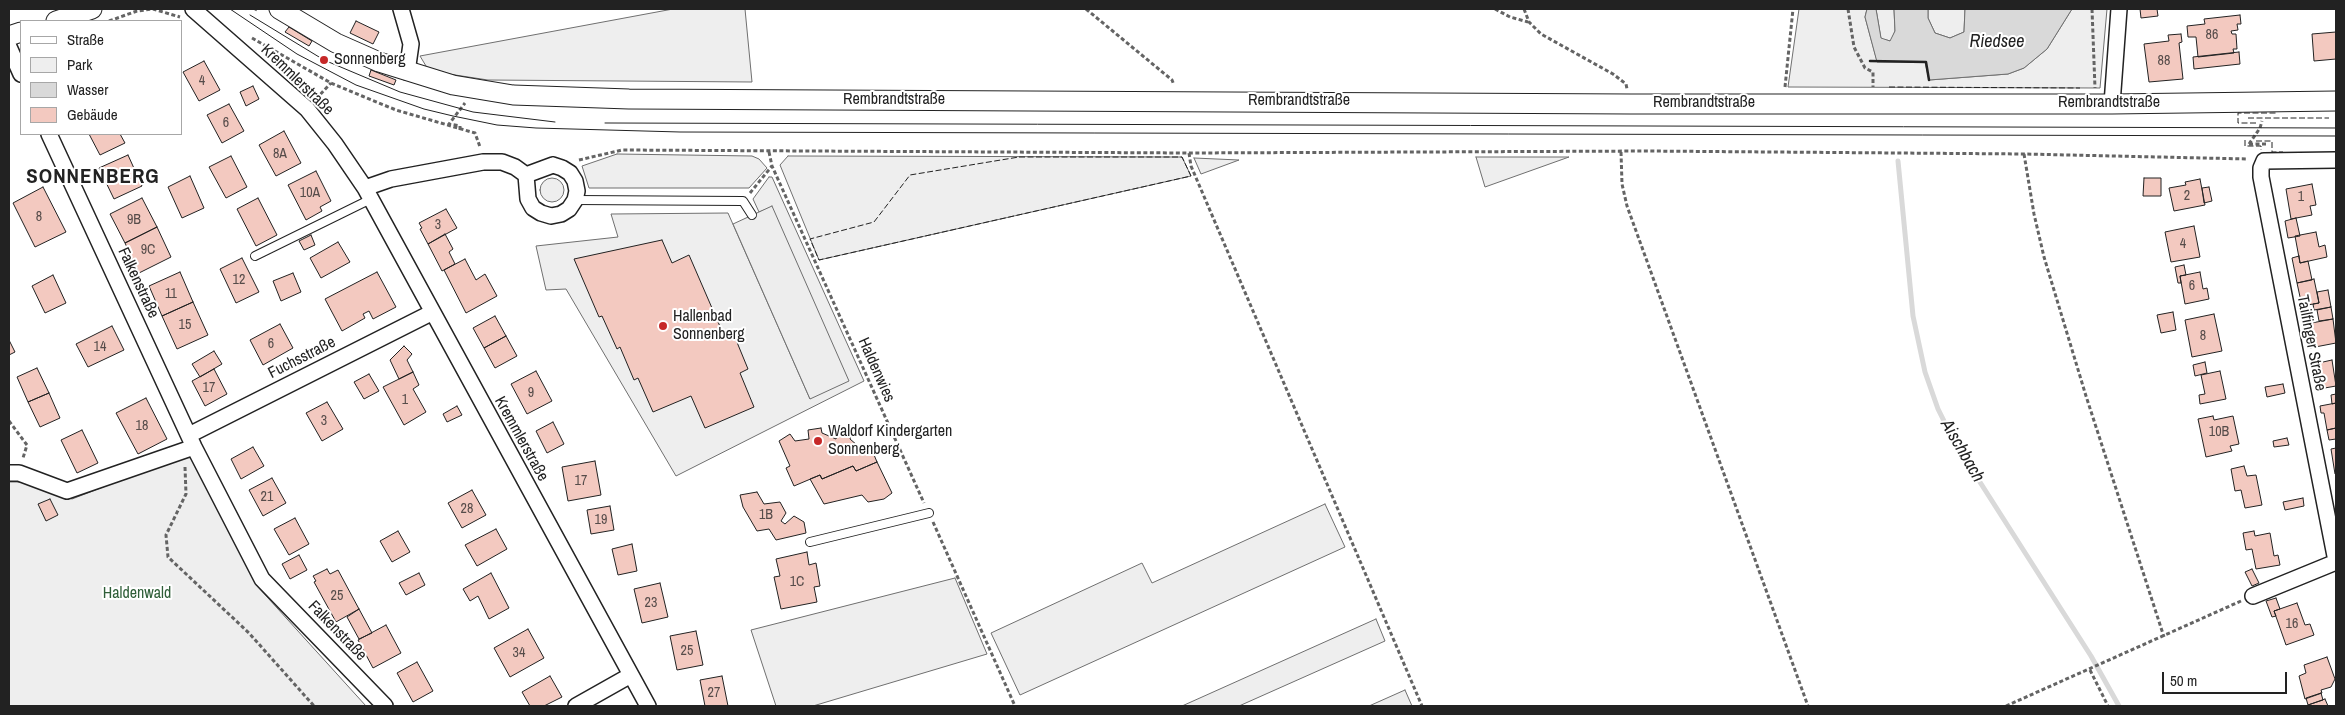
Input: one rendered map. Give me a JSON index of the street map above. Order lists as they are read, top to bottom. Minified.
{"streets":{"street":["Kremmlerstraße","Rembrandtstraße","Falkenstraße","Tailfinger Straße","Fuchsstraße"],"path":["Haldenwies"]},"crossings":[["Kremmlerstraße","Fuchsstraße"],["Falkenstraße","Fuchsstraße"]],"districts":["SONNENBERG"],"water":["Riedsee","Aischbach"],"parks":["Haldenwald"],"places":["Sonnenberg","Hallenbad Sonnenberg","Waldorf Kindergarten Sonnenberg"],"house_numbers":["86","88","4","6","8A","10A","2","1","8","9B","3","4","9C","12","6","11","15","8","6","14","17","9","1","3","18","10B","17","21","28","1B","19","1C","25","23","16","25","34","27"],"legend":["Straße","Park","Wasser","Gebäude"],"scale_bar":"50 m"}
